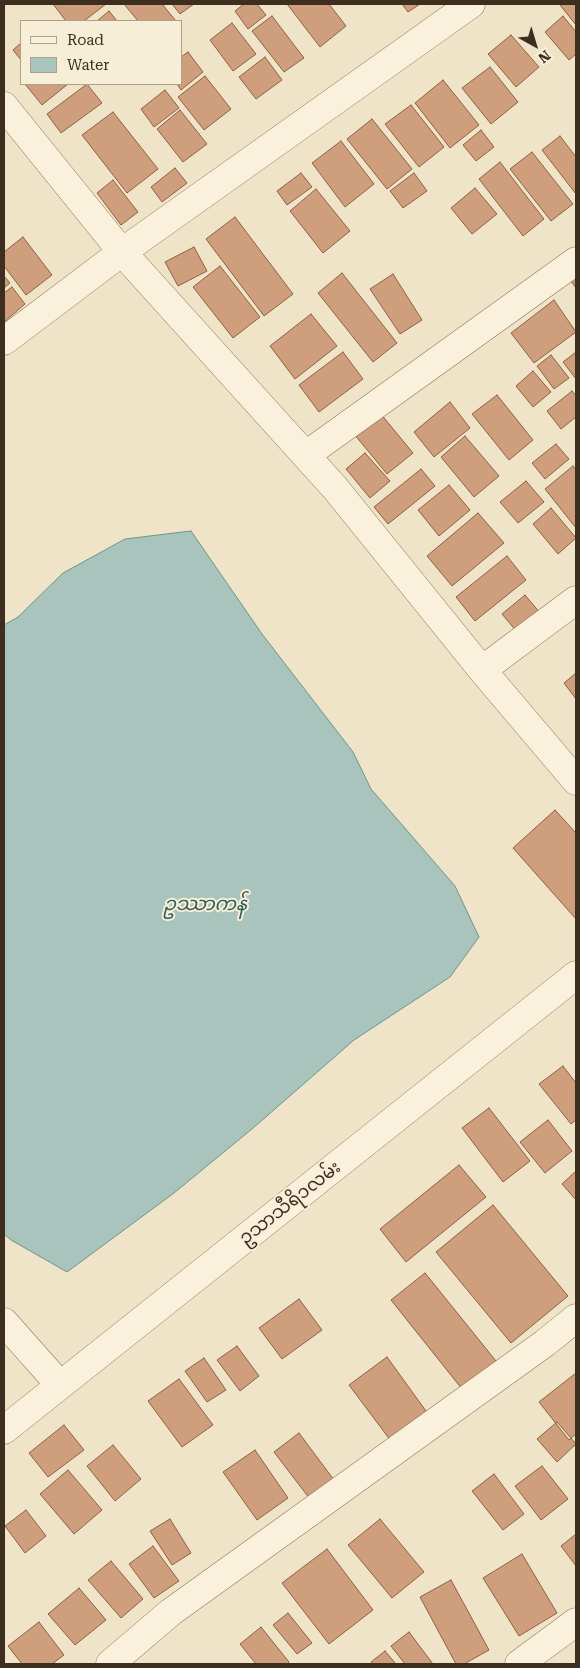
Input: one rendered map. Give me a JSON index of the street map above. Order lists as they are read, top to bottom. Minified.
{"streets":{"street":["ဥသာသီရိ၁လမ်း"]},"water":["ဥဿာကန်"],"legend":["Road","Water"],"north":"bottom right"}
